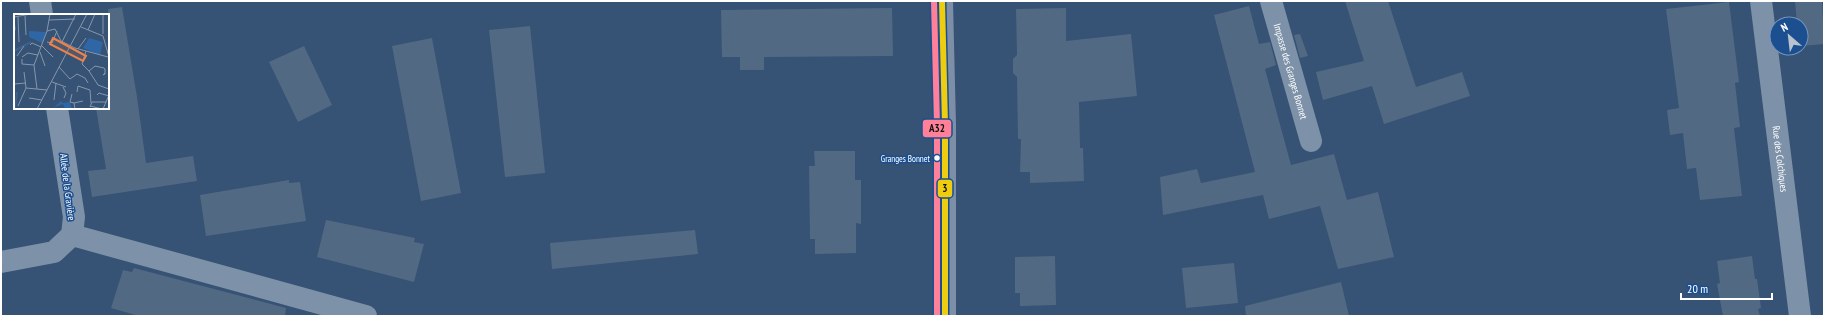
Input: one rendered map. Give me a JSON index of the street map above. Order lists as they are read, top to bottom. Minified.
{"streets":{"street":["Impasse des Granges Bonnet","Rue des Colchiques","Allée de la Gravière"]},"places":["Granges Bonnet"],"lines":["transit line 3","transit line A32"],"scale_bar":"20 m","north":"top left"}
